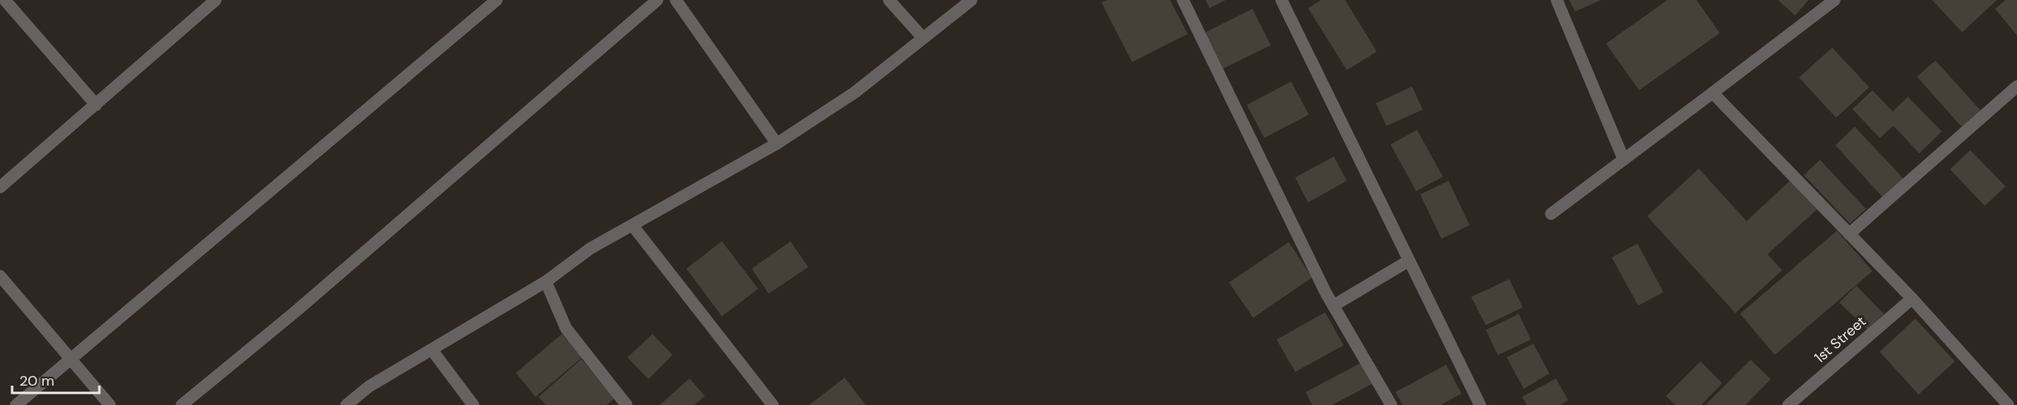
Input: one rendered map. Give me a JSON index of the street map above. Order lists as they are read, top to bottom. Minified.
{"streets":{"street":["1st Street"]},"scale_bar":"20 m"}
